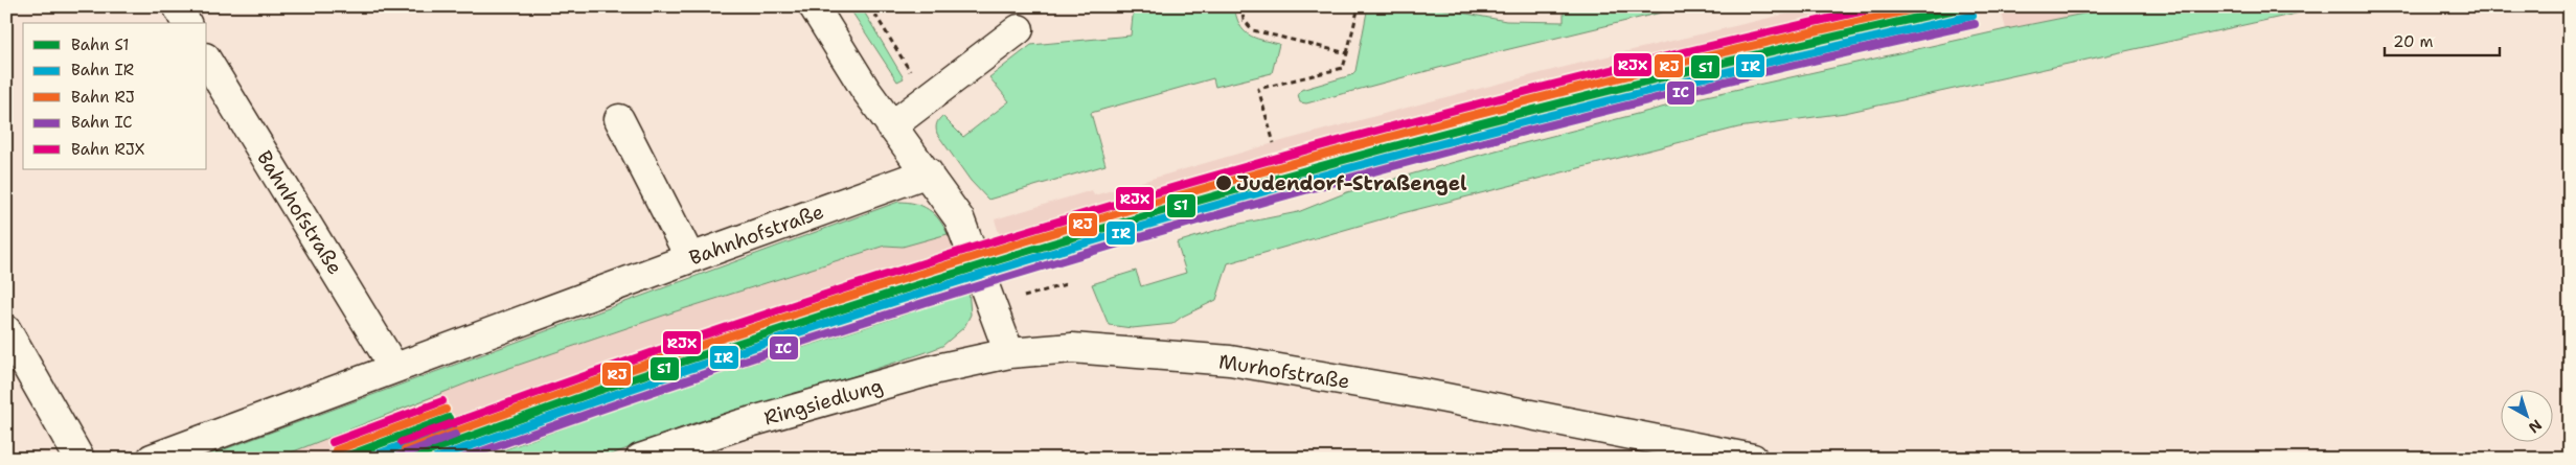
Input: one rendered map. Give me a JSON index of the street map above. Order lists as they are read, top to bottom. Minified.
{"streets":{"street":["Bahnhofstraße","Murhofstraße","Ringsiedlung"]},"crossings":[["Murhofstraße","Ringsiedlung"]],"places":["Judendorf-Straßengel"],"lines":["rail line S1","rail line RJ","rail line RJX","rail line IR","rail line IC"],"legend":["Bahn S1","Bahn IR","Bahn RJ","Bahn IC","Bahn RJX"],"scale_bar":"20 m","north":"bottom right"}
